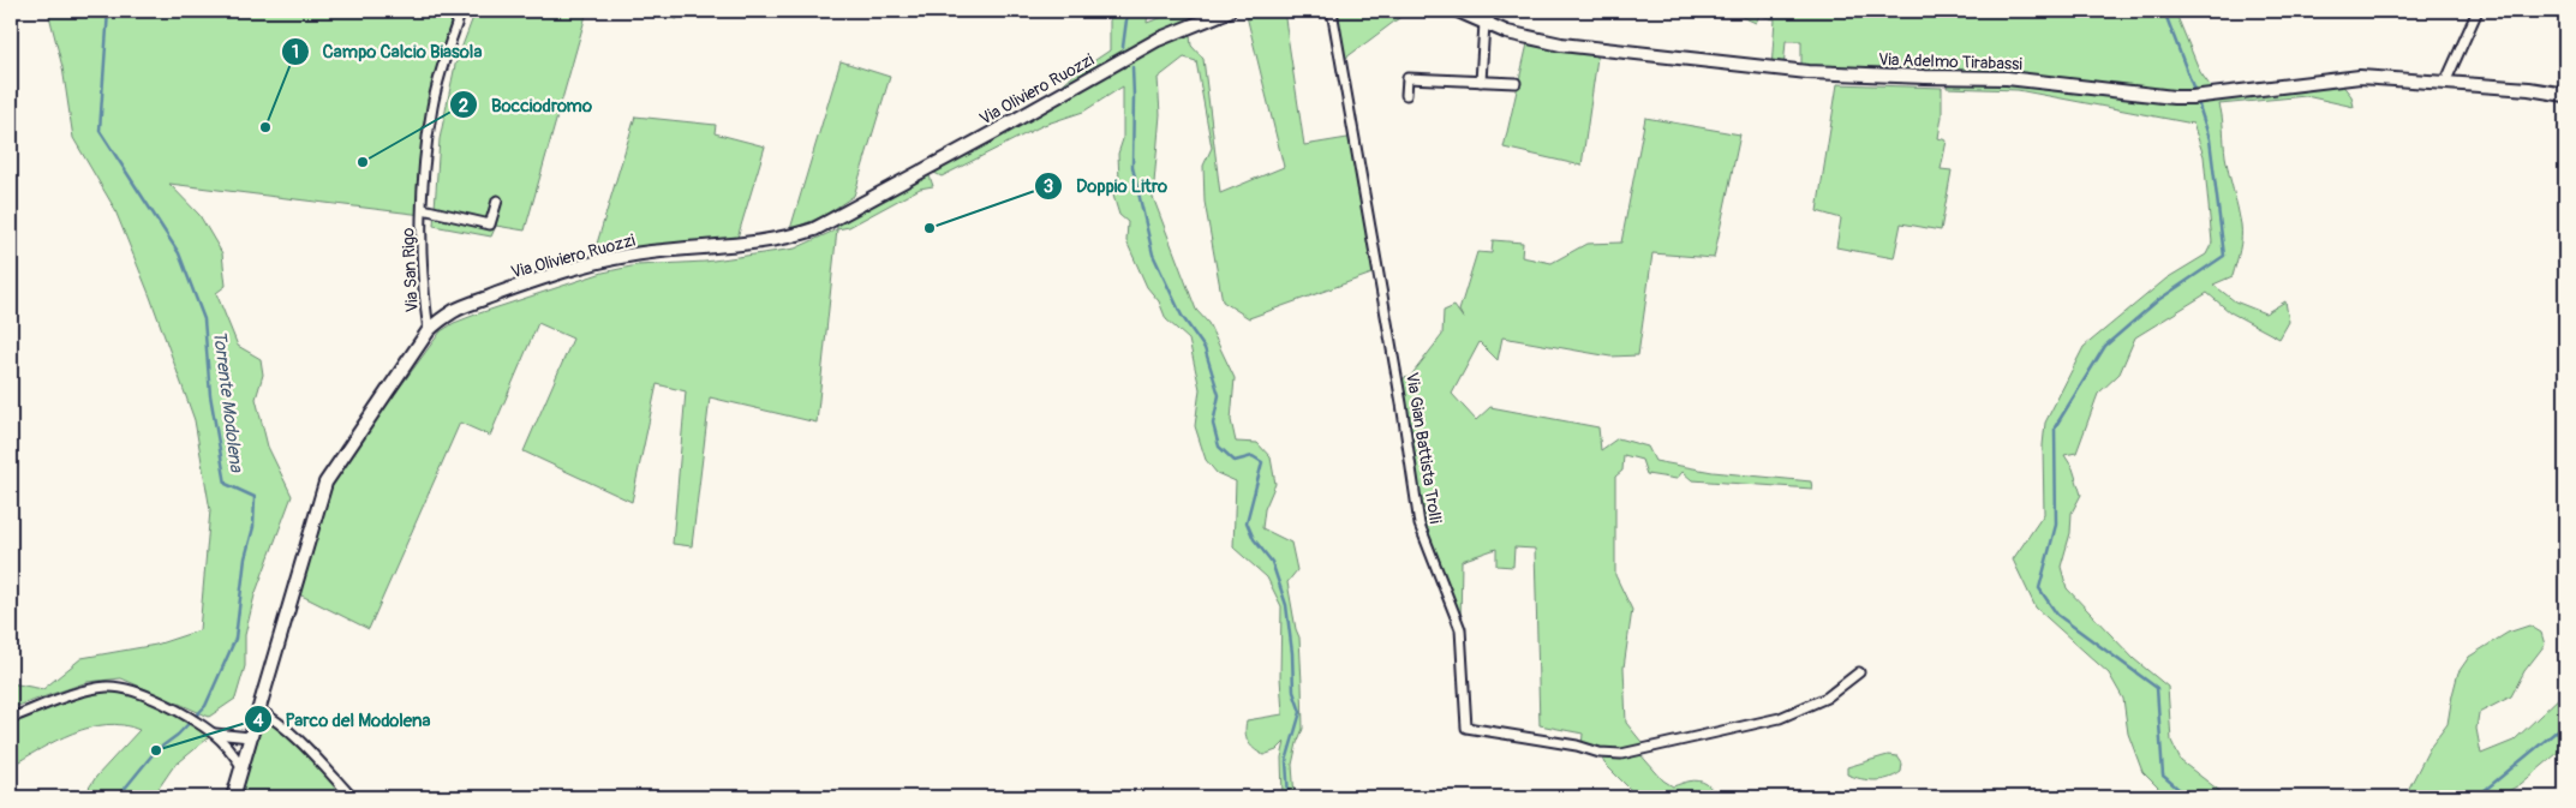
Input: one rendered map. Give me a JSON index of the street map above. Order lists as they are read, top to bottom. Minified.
{"streets":{"street":["Via Adelmo Tirabassi","Via Oliviero Ruozzi","Via San Rigo","Via Gian Battista Trolli"]},"crossings":[["Via Oliviero Ruozzi","Via San Rigo"]],"water":["Torrente Modolena"],"places":["Campo Calcio Biasola","Bocciodromo","Doppio Litro","Parco del Modolena"]}
